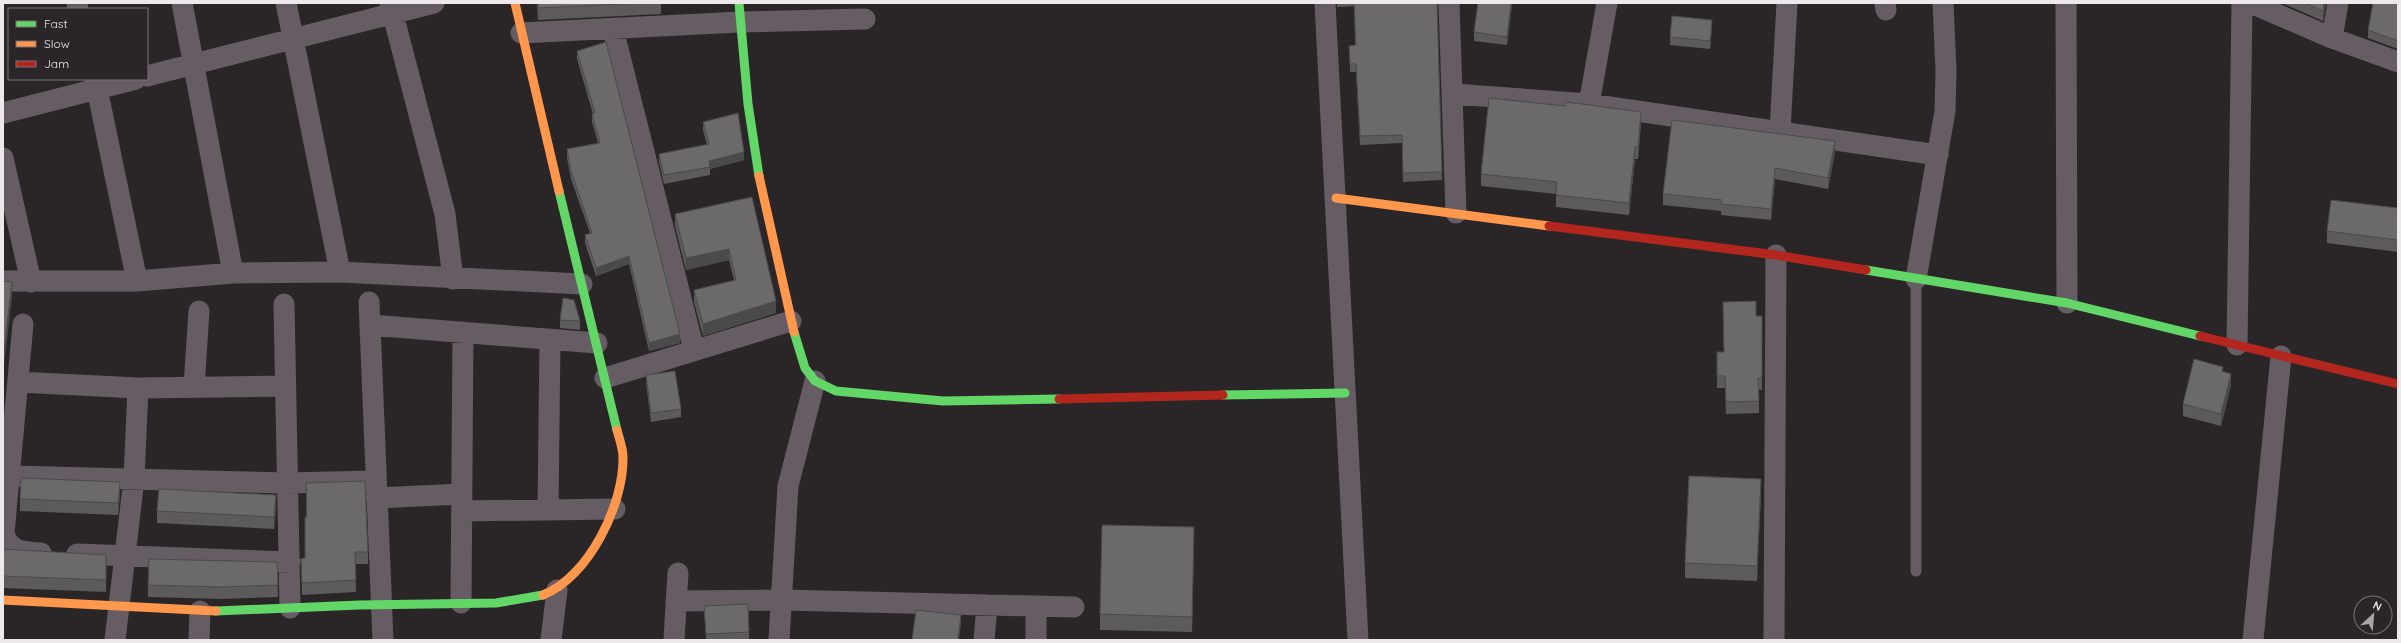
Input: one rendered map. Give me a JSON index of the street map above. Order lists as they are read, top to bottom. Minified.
{"legend":["Fast","Slow","Jam"],"north":"top right"}
